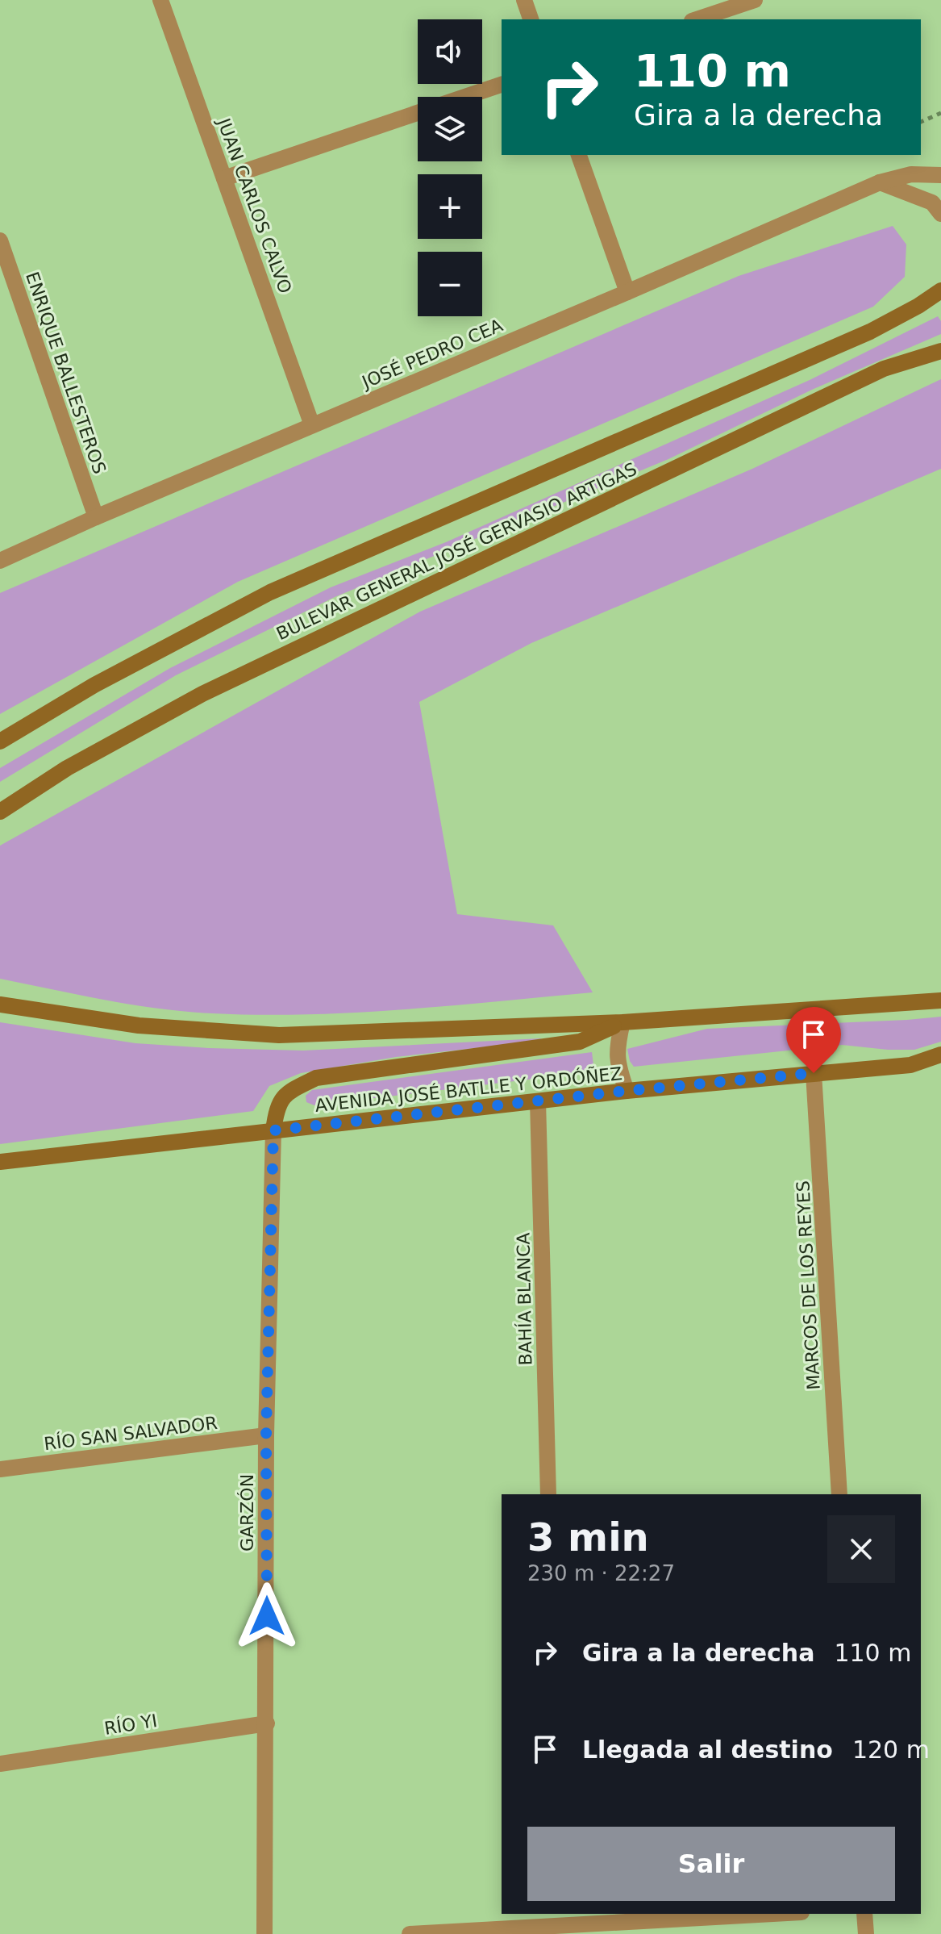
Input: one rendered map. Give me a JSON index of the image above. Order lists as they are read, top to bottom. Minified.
{"streets":{"main road":["BULEVAR GENERAL JOSÉ GERVASIO ARTIGAS","AVENIDA JOSÉ BATLLE Y ORDÓÑEZ"],"street":["JUAN CARLOS CALVO","JOSÉ PEDRO CEA","ENRIQUE BALLESTEROS","MARCOS DE LOS REYES","BAHÍA BLANCA","RÍO SAN SALVADOR","GARZÓN","RÍO YI"]},"crossings":[["JUAN CARLOS CALVO","JOSÉ PEDRO CEA"],["JOSÉ PEDRO CEA","ENRIQUE BALLESTEROS"],["AVENIDA JOSÉ BATLLE Y ORDÓÑEZ","MARCOS DE LOS REYES"],["AVENIDA JOSÉ BATLLE Y ORDÓÑEZ","BAHÍA BLANCA"],["AVENIDA JOSÉ BATLLE Y ORDÓÑEZ","GARZÓN"],["RÍO SAN SALVADOR","GARZÓN"],["GARZÓN","RÍO YI"]],"page":{"map_buttons":["+","−"],"turn":["110 m","Gira a la derecha"],"heading":["3 min","230 m · 22:27"],"list":[{"name":"Gira a la derecha","value":"110 m"},{"name":"Llegada al destino","value":"120 m"}],"buttons":"Salir"}}
